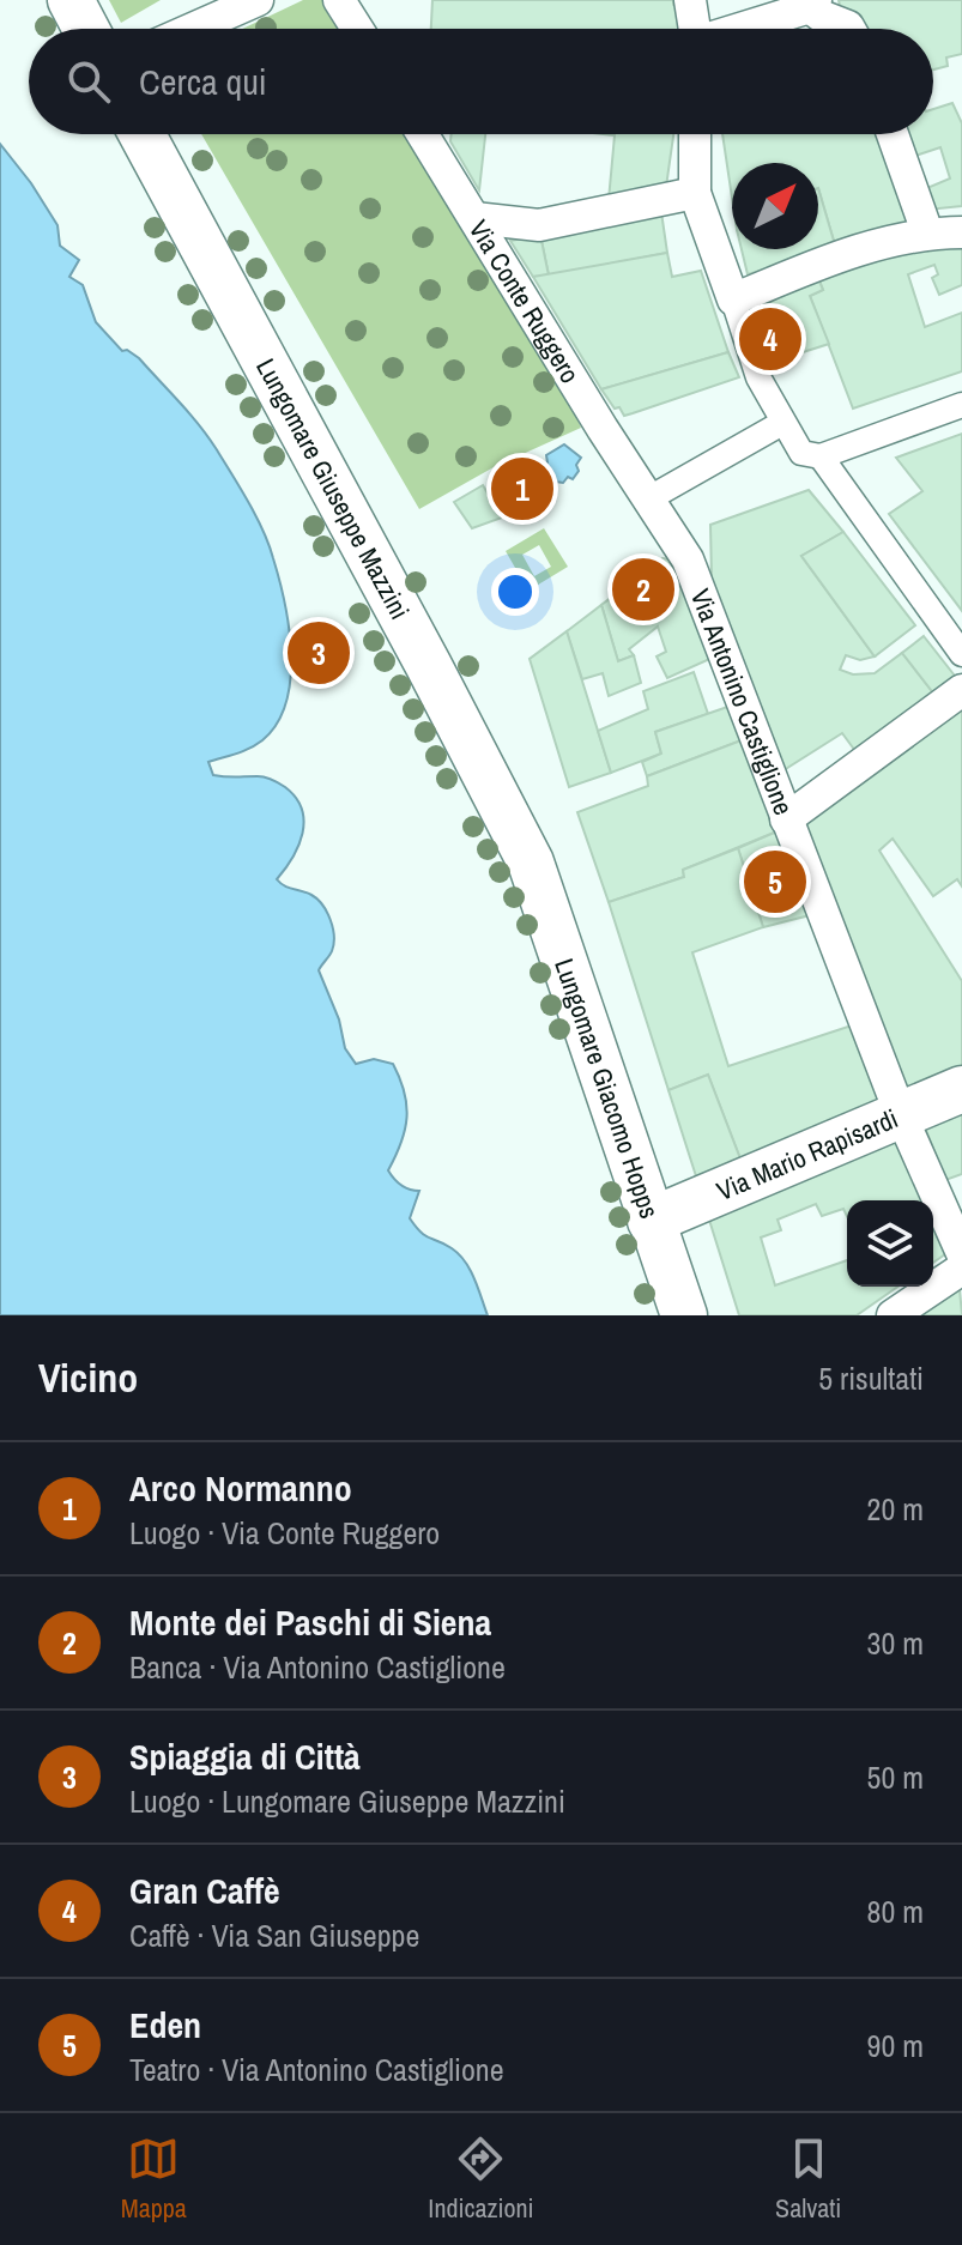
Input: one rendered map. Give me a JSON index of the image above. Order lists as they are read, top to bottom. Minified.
{"streets":{"main road":["Lungomare Giuseppe Mazzini","Lungomare Giacomo Hopps","Via Mario Rapisardi"],"street":["Via Conte Ruggero","Via Antonino Castiglione"]},"crossings":[["Via Conte Ruggero","Via Antonino Castiglione"],["Lungomare Giuseppe Mazzini","Lungomare Giacomo Hopps"],["Via Antonino Castiglione","Via Mario Rapisardi"],["Lungomare Giacomo Hopps","Via Mario Rapisardi"]],"north":"top right","page":{"search":"Cerca qui","pins":["4","1","2","3","5"],"heading":["Vicino","5 risultati"],"list":[{"mark":"1","name":"Arco Normanno","note":"Luogo · Via Conte Ruggero","value":"20 m"},{"mark":"2","name":"Monte dei Paschi di Siena","note":"Banca · Via Antonino Castiglione","value":"30 m"},{"mark":"3","name":"Spiaggia di Città","note":"Luogo · Lungomare Giuseppe Mazzini","value":"50 m"},{"mark":"4","name":"Gran Caffè","note":"Caffè · Via San Giuseppe","value":"80 m"},{"mark":"5","name":"Eden","note":"Teatro · Via Antonino Castiglione","value":"90 m"}],"nav":["Mappa","Indicazioni","Salvati"]}}
